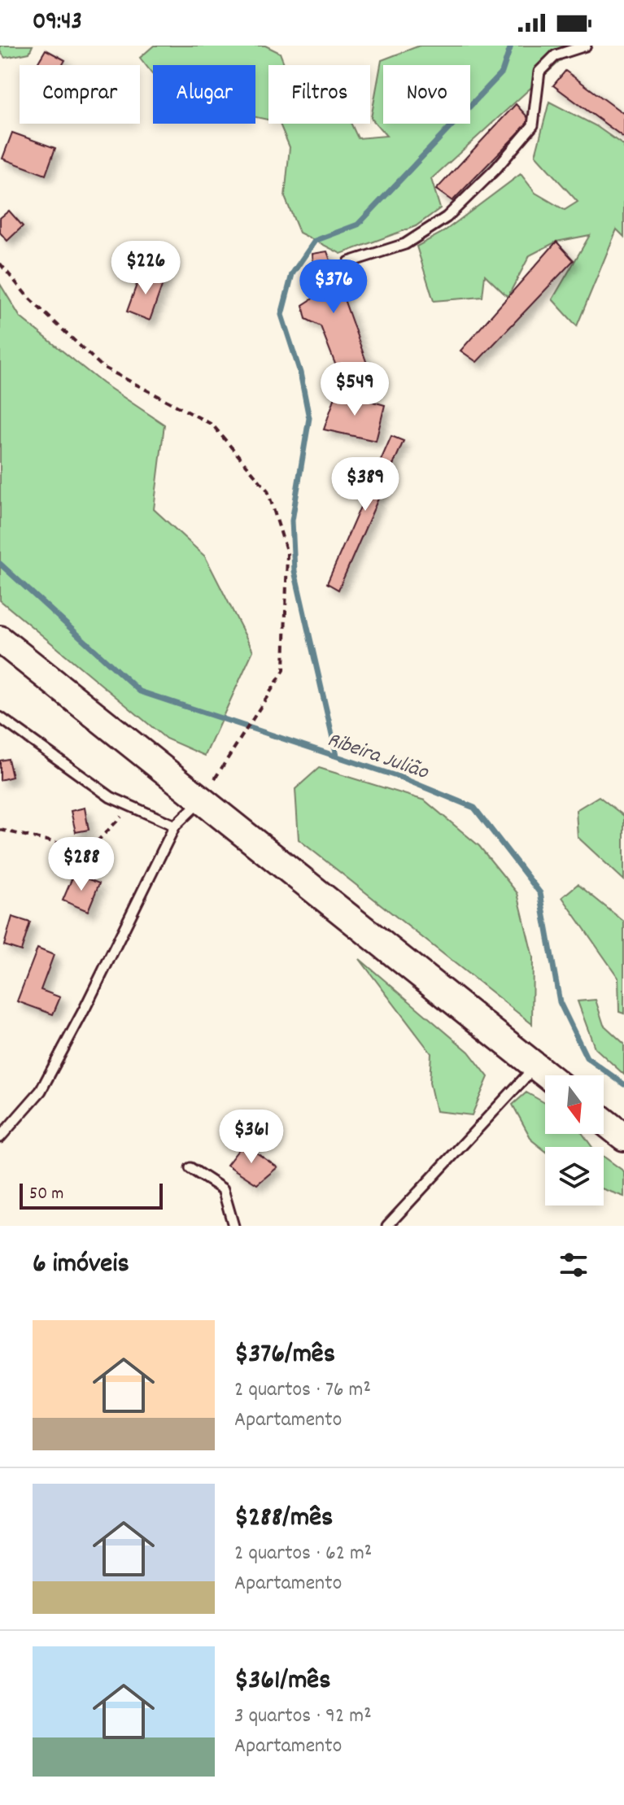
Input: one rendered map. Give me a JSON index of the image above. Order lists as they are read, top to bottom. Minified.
{"water":["Ribeira Julião"],"scale_bar":"50 m","north":"bottom","page":{"status":"09:43","chip":["Comprar","Alugar","Filtros","Novo"],"price":["$226","$376","$549","$389","$288","$361"],"scale":"50 m","heading":"6 imóveis","list":[{"name":"$376/mês","note":"2 quartos · 76 m² · Apartamento"},{"name":"$288/mês","note":"2 quartos · 62 m² · Apartamento"},{"name":"$361/mês","note":"3 quartos · 92 m² · Apartamento"}]}}
